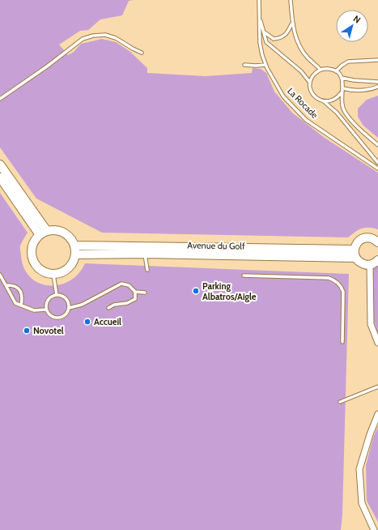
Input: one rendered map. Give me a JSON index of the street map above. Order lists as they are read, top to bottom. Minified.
{"streets":{"street":["Avenue du Golf"],"lane":["La Rocade"]},"places":["Parking Albatros/Aigle","Accueil","Novotel"],"north":"top right"}
